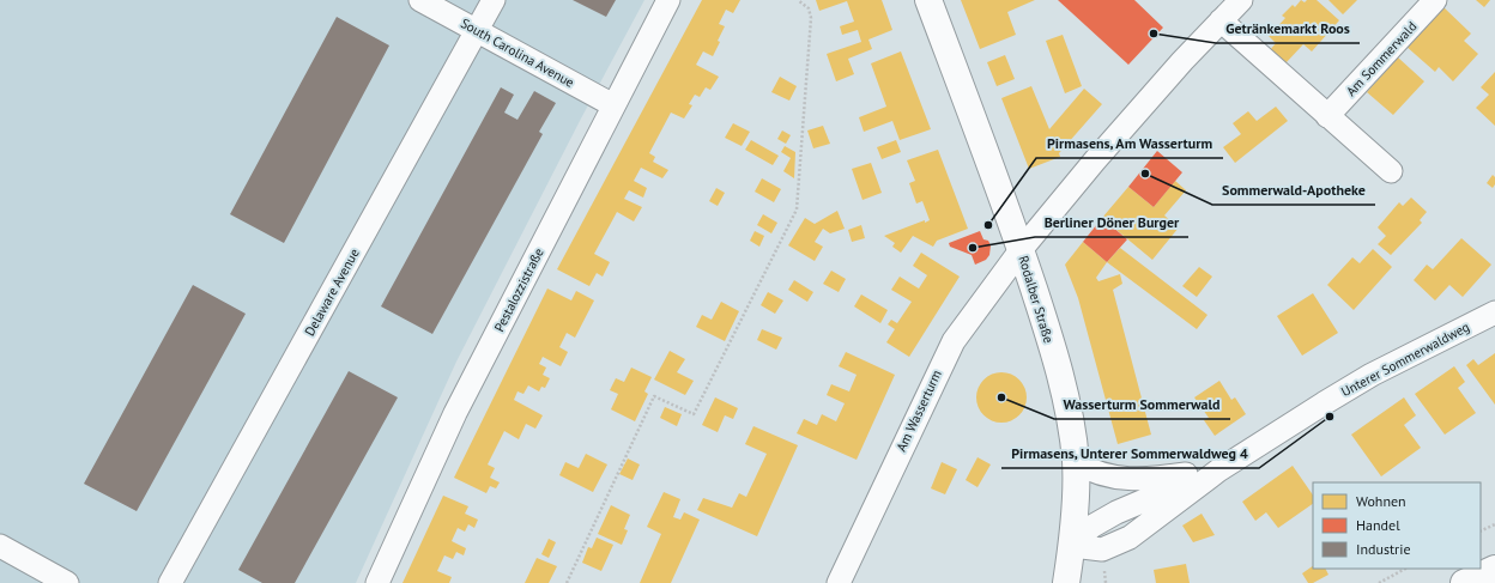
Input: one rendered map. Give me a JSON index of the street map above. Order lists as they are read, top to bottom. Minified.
{"streets":{"main road":["Rodalber Straße"],"street":["South Carolina Avenue","Am Sommerwald","Pestalozzistraße","Delaware Avenue","Unterer Sommerwaldweg","Am Wasserturm"]},"crossings":[["South Carolina Avenue","Pestalozzistraße"],["South Carolina Avenue","Delaware Avenue"],["Rodalber Straße","Unterer Sommerwaldweg"],["Rodalber Straße","Am Wasserturm"]],"places":["Getränkemarkt Roos","Sommerwald-Apotheke","Pirmasens, Am Wasserturm","Berliner Döner Burger","Wasserturm Sommerwald","Pirmasens, Unterer Sommerwaldweg 4"],"legend":["Wohnen","Handel","Industrie"]}
